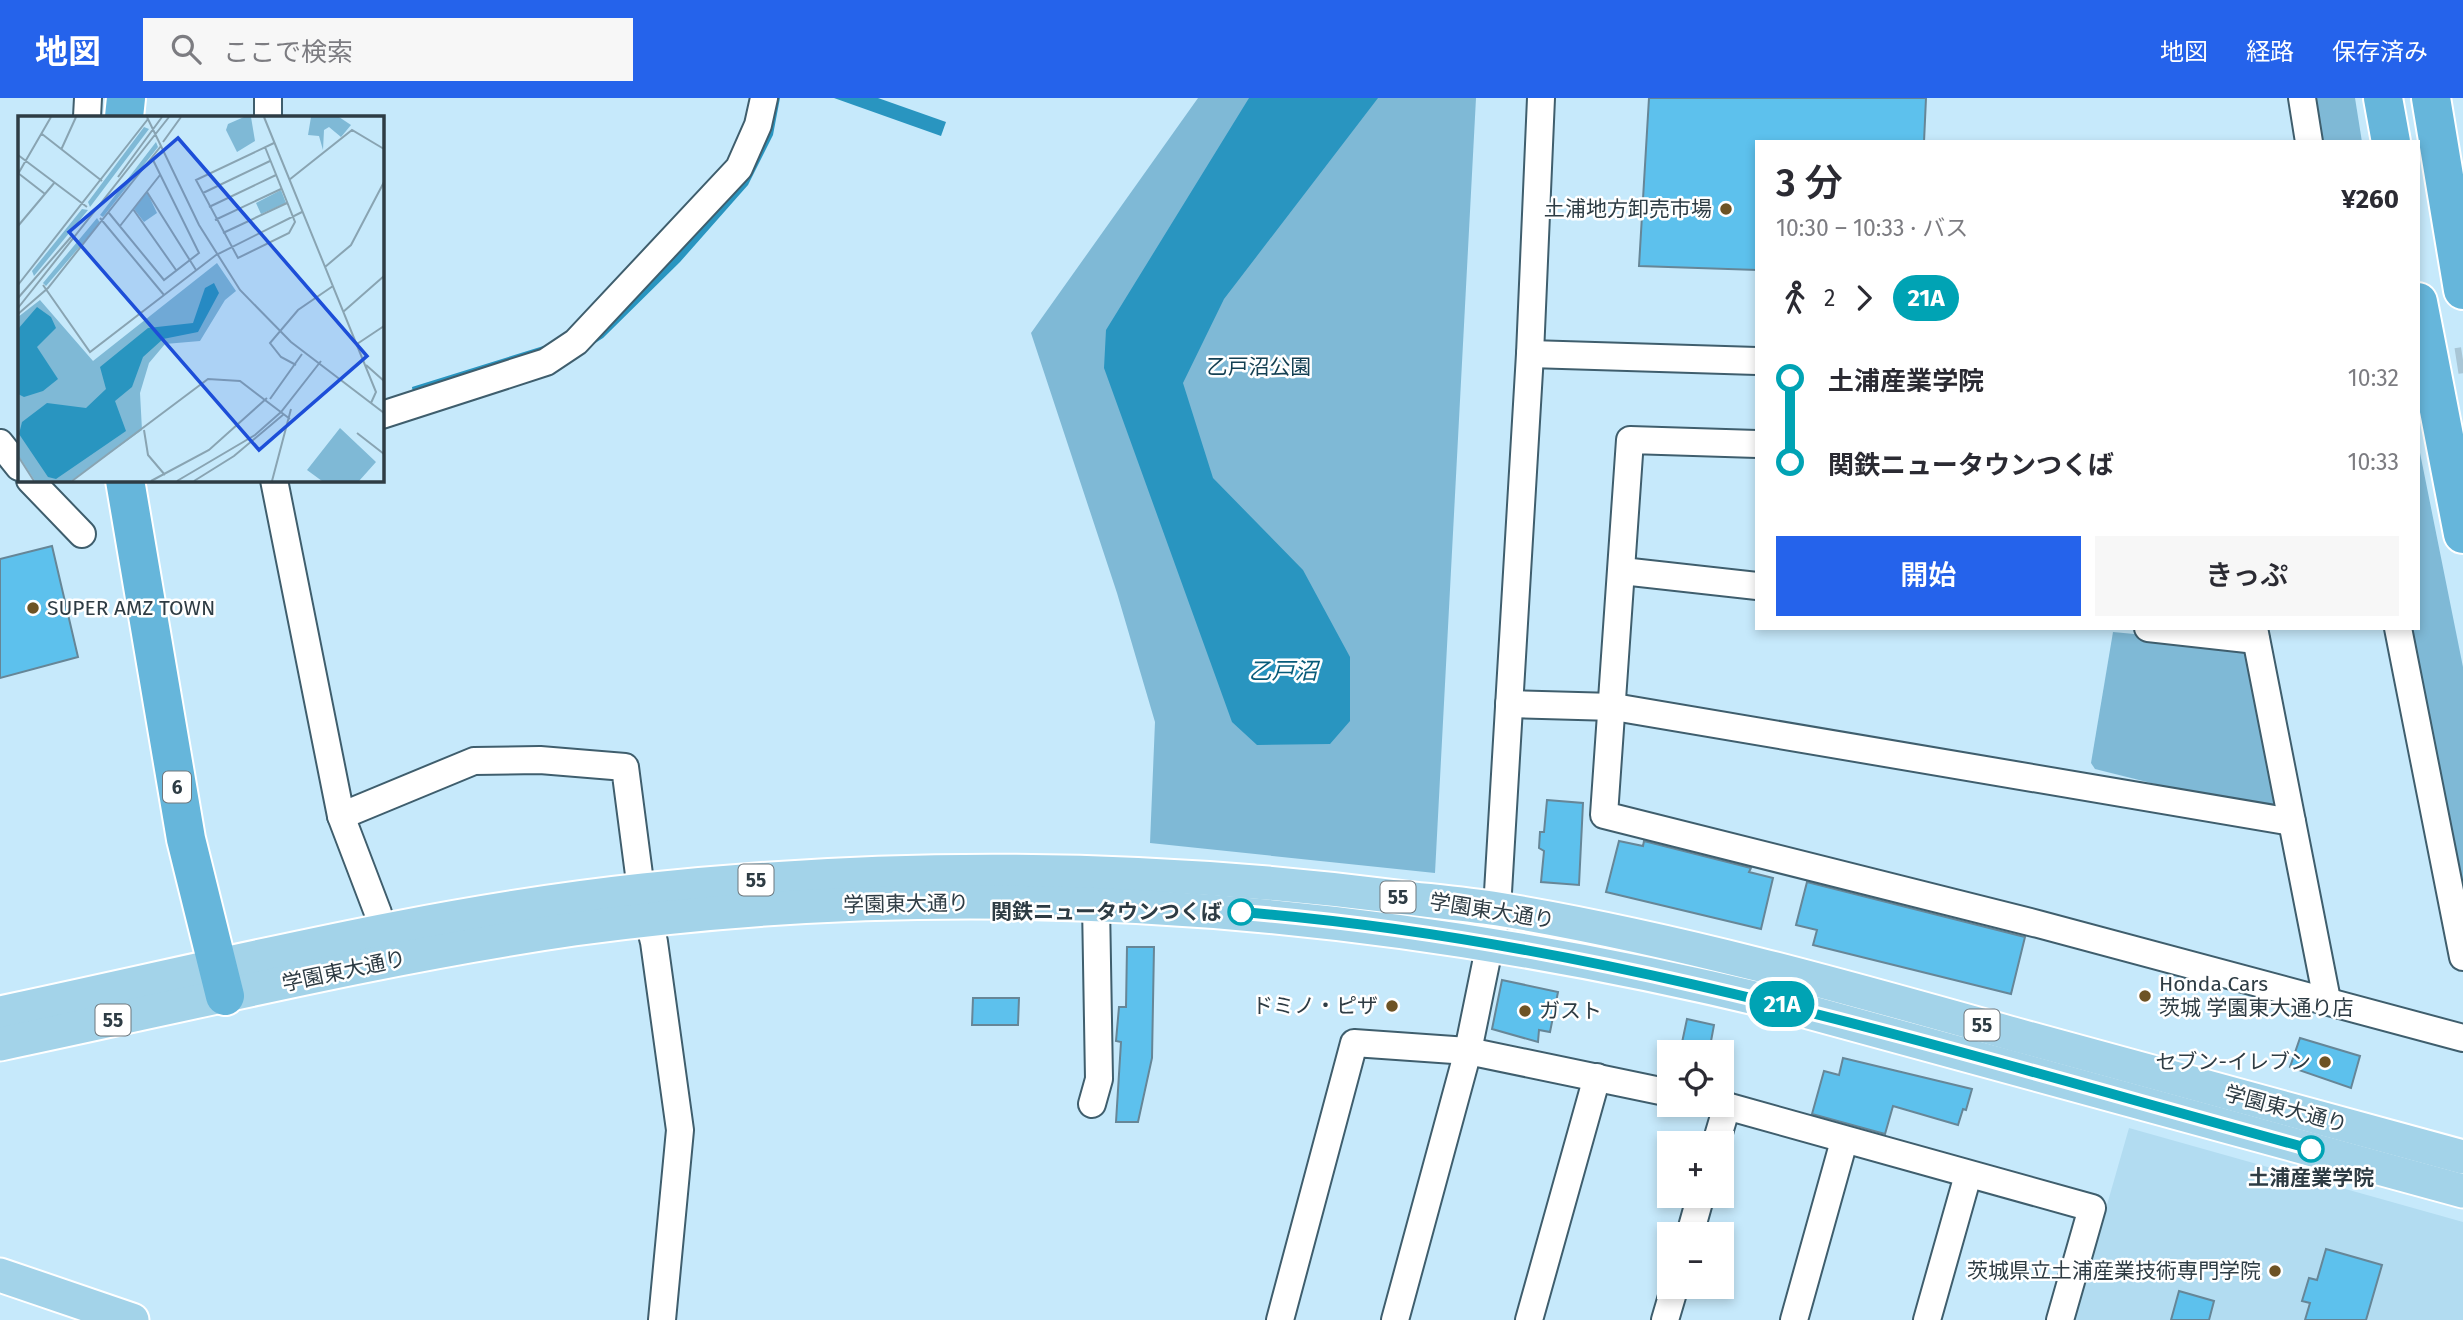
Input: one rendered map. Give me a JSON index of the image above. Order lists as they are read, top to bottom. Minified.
{"streets":{"highway":["6"],"main road":["55","学園東大通り"]},"crossings":[["6","学園東大通り"]],"water":["乙戸沼"],"parks":["乙戸沼公園"],"places":["土浦地方卸売市場","SUPER AMZ TOWN","関鉄ニュータウンつくば","Honda Cars 茨城 学園東大通り店","ドミノ・ピザ","ガスト","セブン-イレブン","土浦産業学院","茨城県立土浦産業技術専門学院"],"lines":["bus line 21A"],"page":{"header":"地図","search":"ここで検索","nav":["地図","経路","保存済み"],"on_map":"21A","heading":["3 分","10:30 – 10:33 · バス","¥260"],"legs":["2","21A"],"list":[{"name":"土浦産業学院","value":"10:32"},{"name":"関鉄ニュータウンつくば","value":"10:33"}],"buttons":["開始","きっぷ"],"map_buttons":["+","−"]}}
